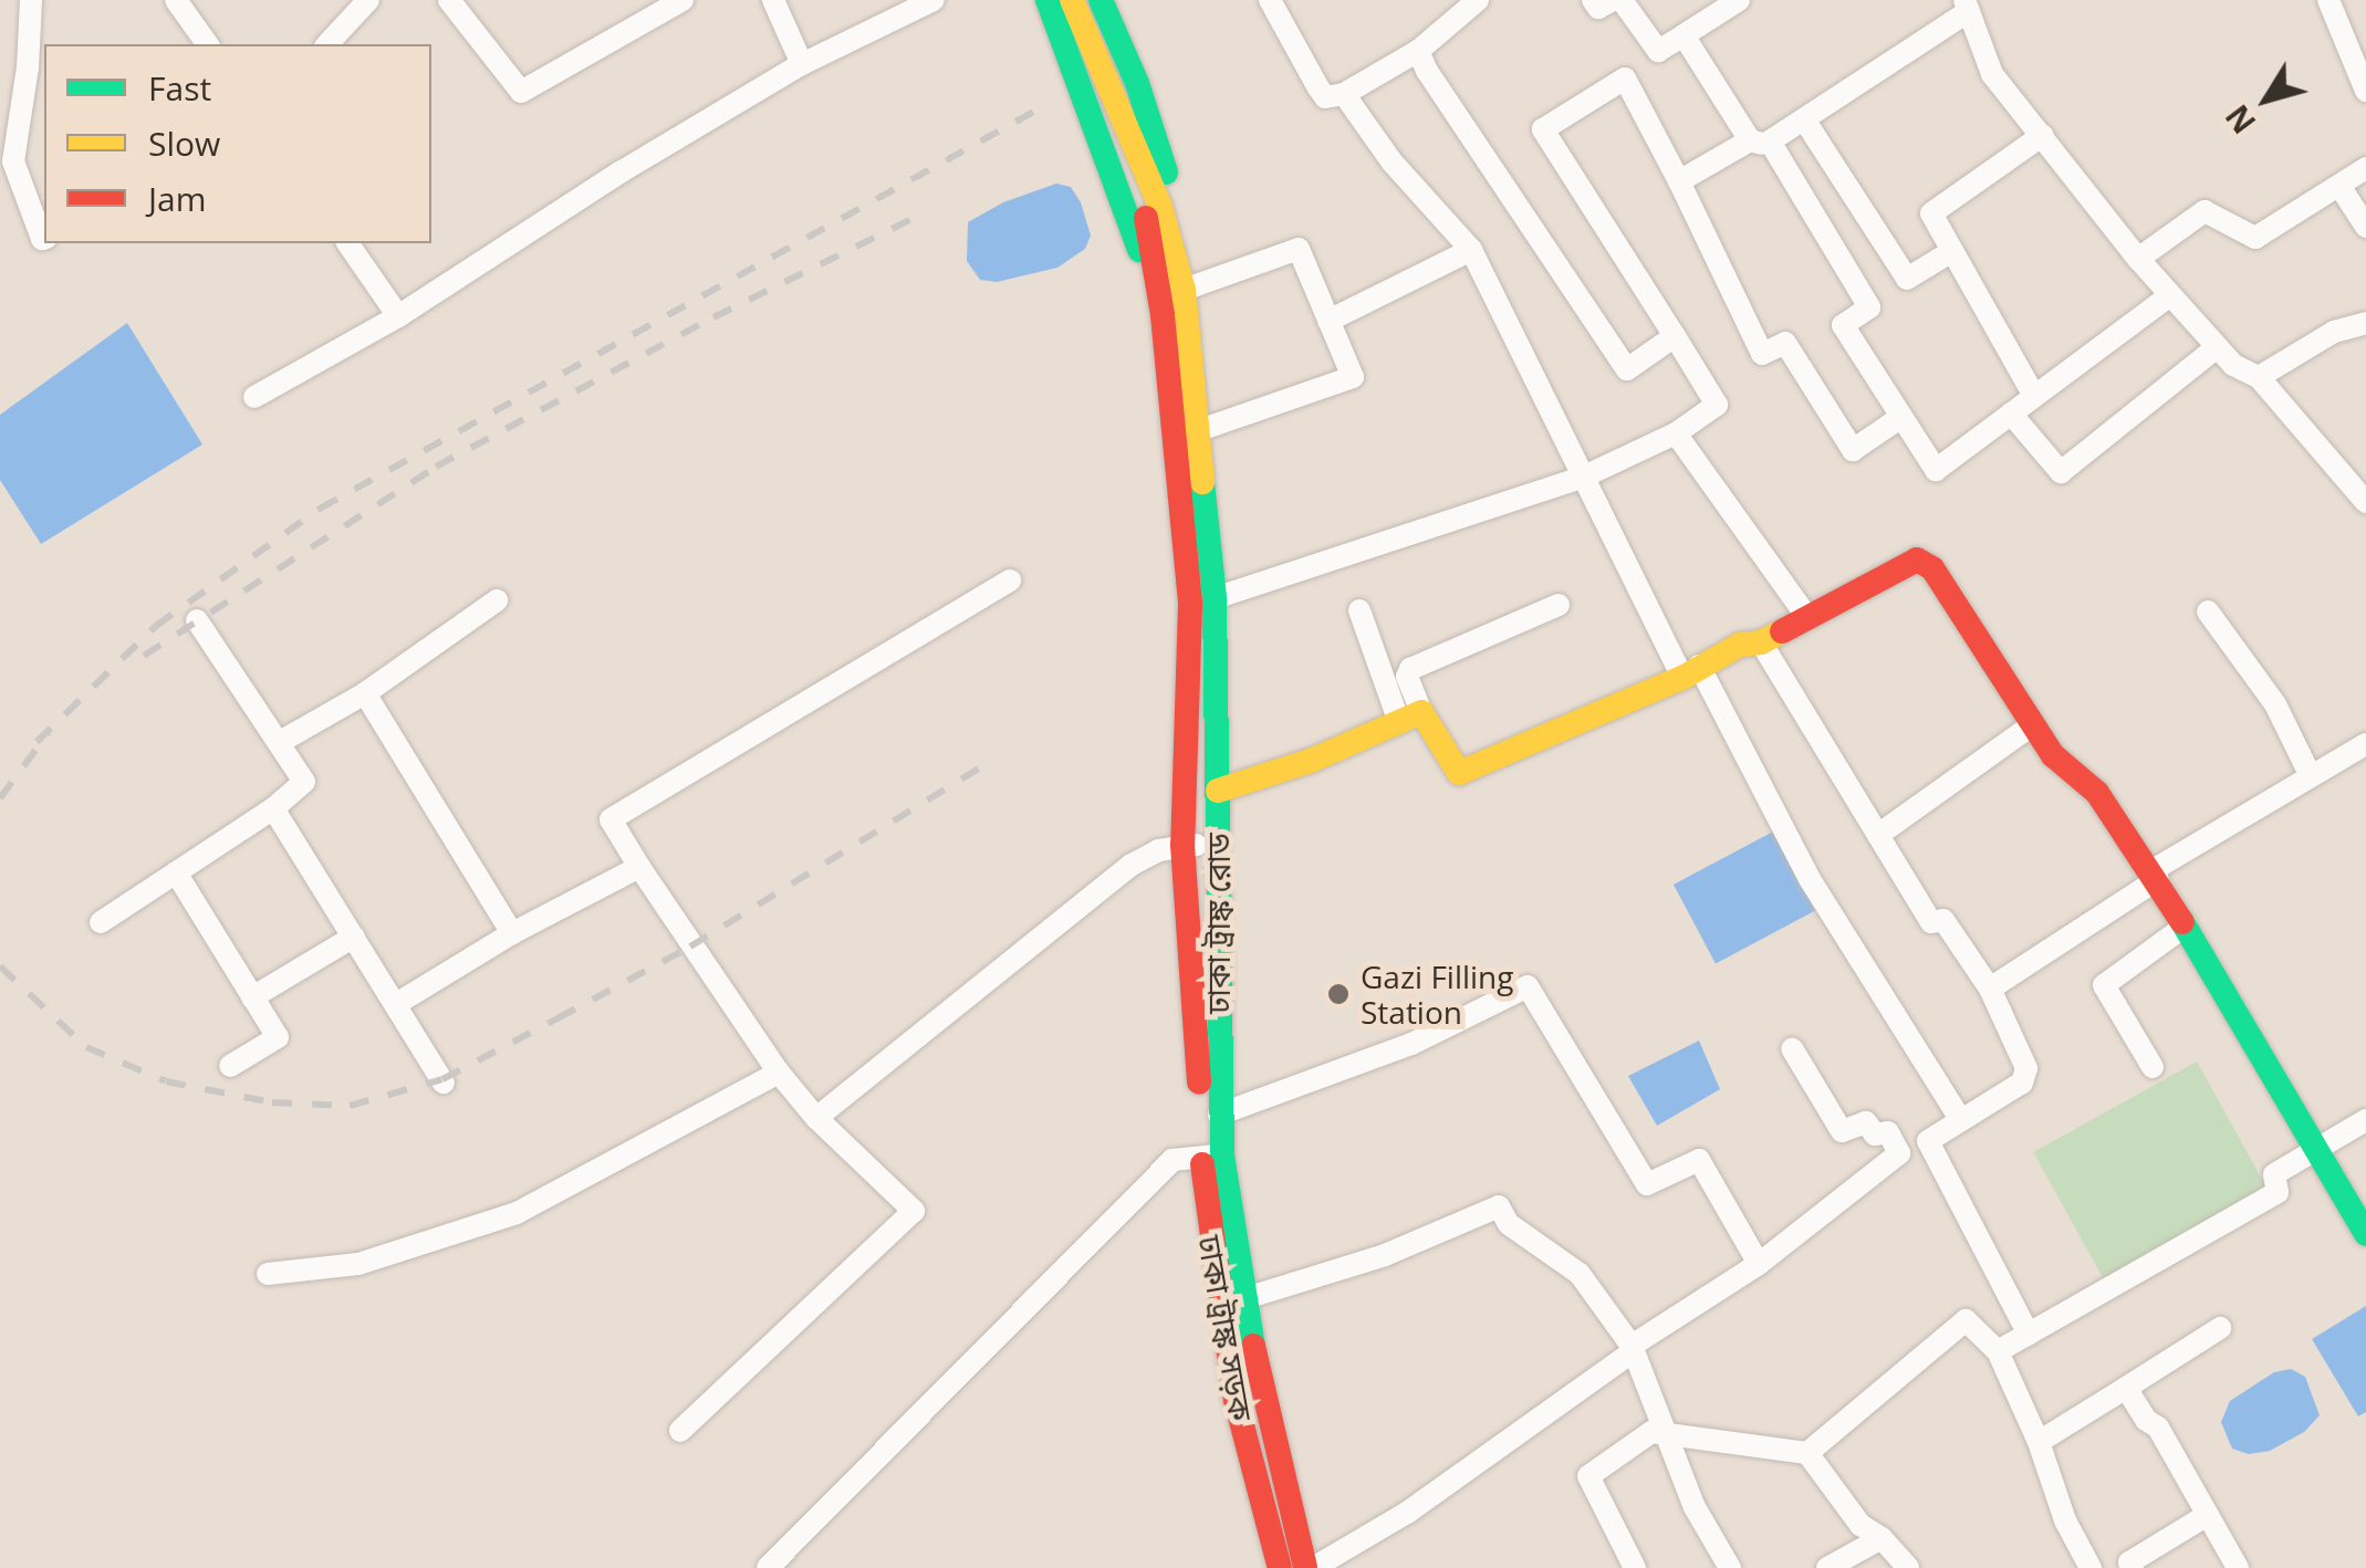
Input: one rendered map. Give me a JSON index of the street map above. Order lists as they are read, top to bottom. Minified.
{"streets":{"main road":["ঢাকা ট্রাঙ্ক রোড","ঢাকা ট্রাঙ্ক সড়ক"]},"crossings":[["ঢাকা ট্রাঙ্ক রোড","ঢাকা ট্রাঙ্ক সড়ক"]],"places":["Gazi Filling Station"],"legend":["Fast","Slow","Jam"],"north":"bottom left"}
